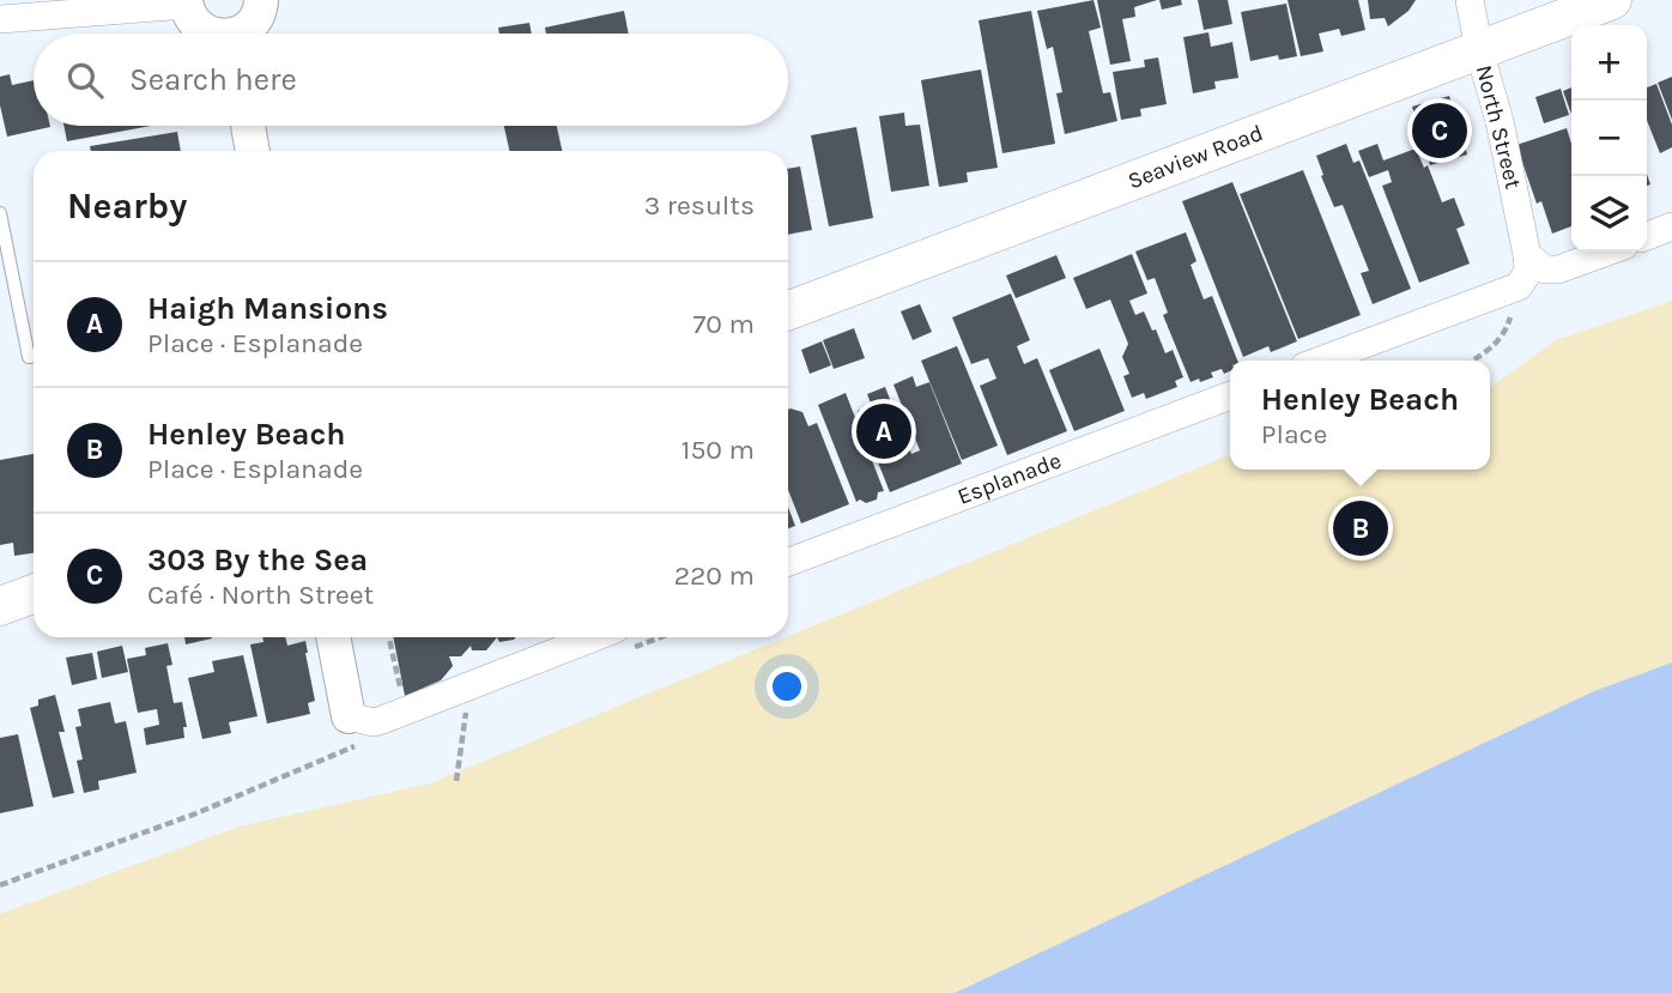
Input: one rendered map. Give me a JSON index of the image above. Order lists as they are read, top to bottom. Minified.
{"streets":{"main road":["Seaview Road"],"street":["North Street","Esplanade"]},"crossings":[["North Street","Seaview Road"]],"page":{"map_buttons":["+","−"],"search":"Search here","pins":["C","A","B"],"heading":["Nearby","3 results"],"list":[{"mark":"A","name":"Haigh Mansions","note":"Place · Esplanade","value":"70 m"},{"mark":"B","name":"Henley Beach","note":"Place · Esplanade","value":"150 m"},{"mark":"C","name":"303 By the Sea","note":"Café · North Street","value":"220 m"}],"popup":["Henley Beach","Place"]}}
